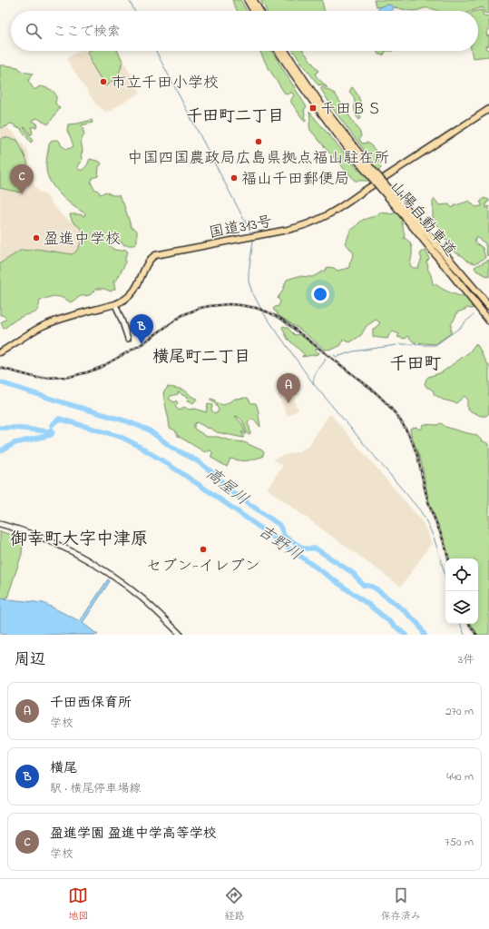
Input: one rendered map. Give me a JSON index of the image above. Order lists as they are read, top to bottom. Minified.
{"streets":{"highway":["山陽自動車道","国道313号"]},"districts":["千田町二丁目","横尾町二丁目","千田町","御幸町大字中津原"],"water":["高屋川","吉野川"],"places":{"other":["市立千田小学校","中国四国農政局広島県拠点福山駐在所","福山千田郵便局","盈進中学校","セブン-イレブン"],"transit":["千田ＢＳ"]},"page":{"search":"ここで検索","pins":["C","B","A"],"heading":["周辺","3件"],"list":[{"mark":"A","name":"千田西保育所","note":"学校","value":"270 m"},{"mark":"B","name":"横尾","note":"駅 · 横尾停車場線","value":"440 m"},{"mark":"C","name":"盈進学園 盈進中学高等学校","note":"学校","value":"750 m"}],"nav":["地図","経路","保存済み"]}}
